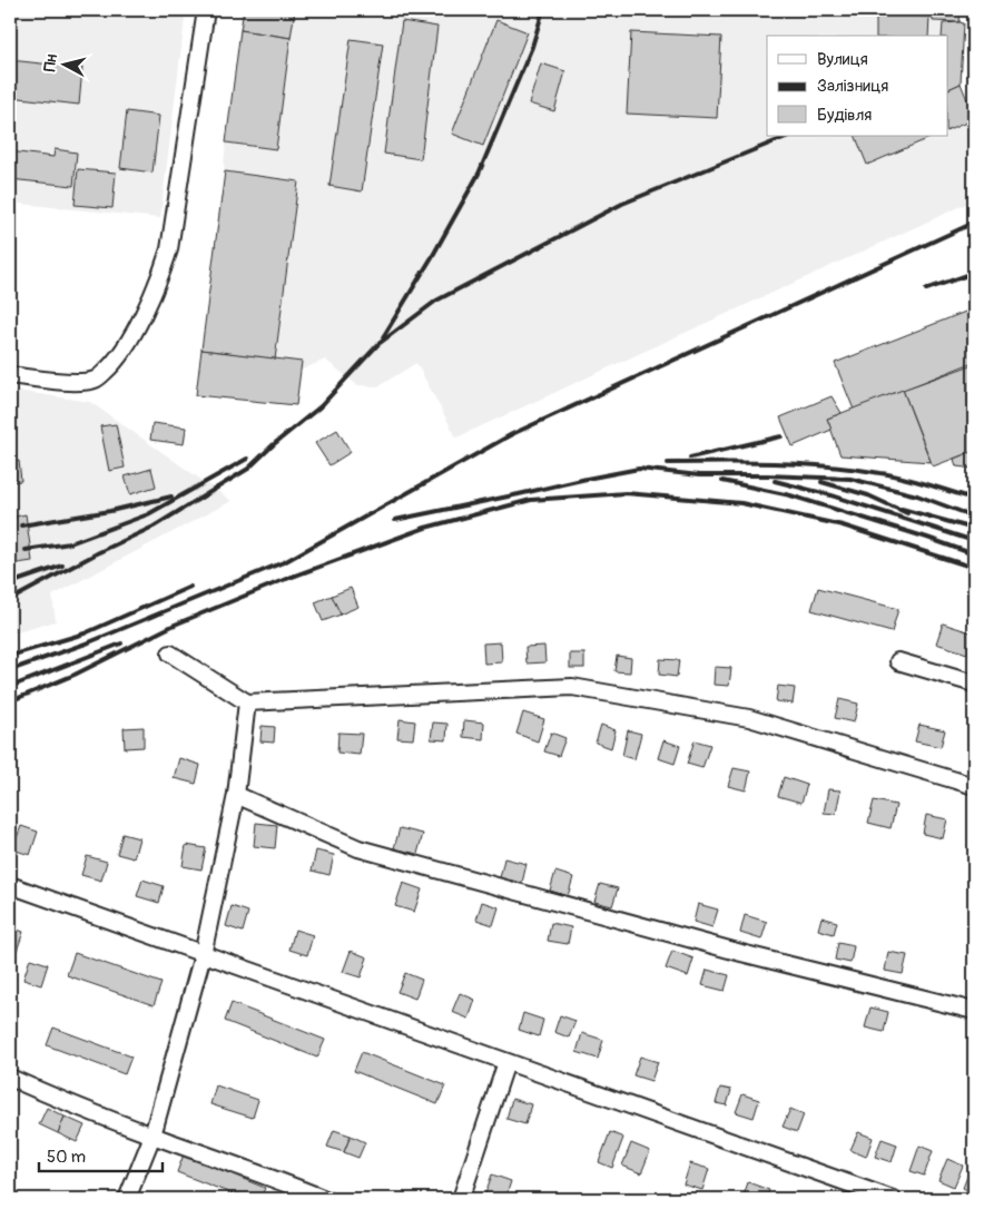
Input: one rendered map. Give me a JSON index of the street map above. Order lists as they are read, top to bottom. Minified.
{"legend":["Вулиця","Залізниця","Будівля"],"scale_bar":"50 m","north":"left"}
